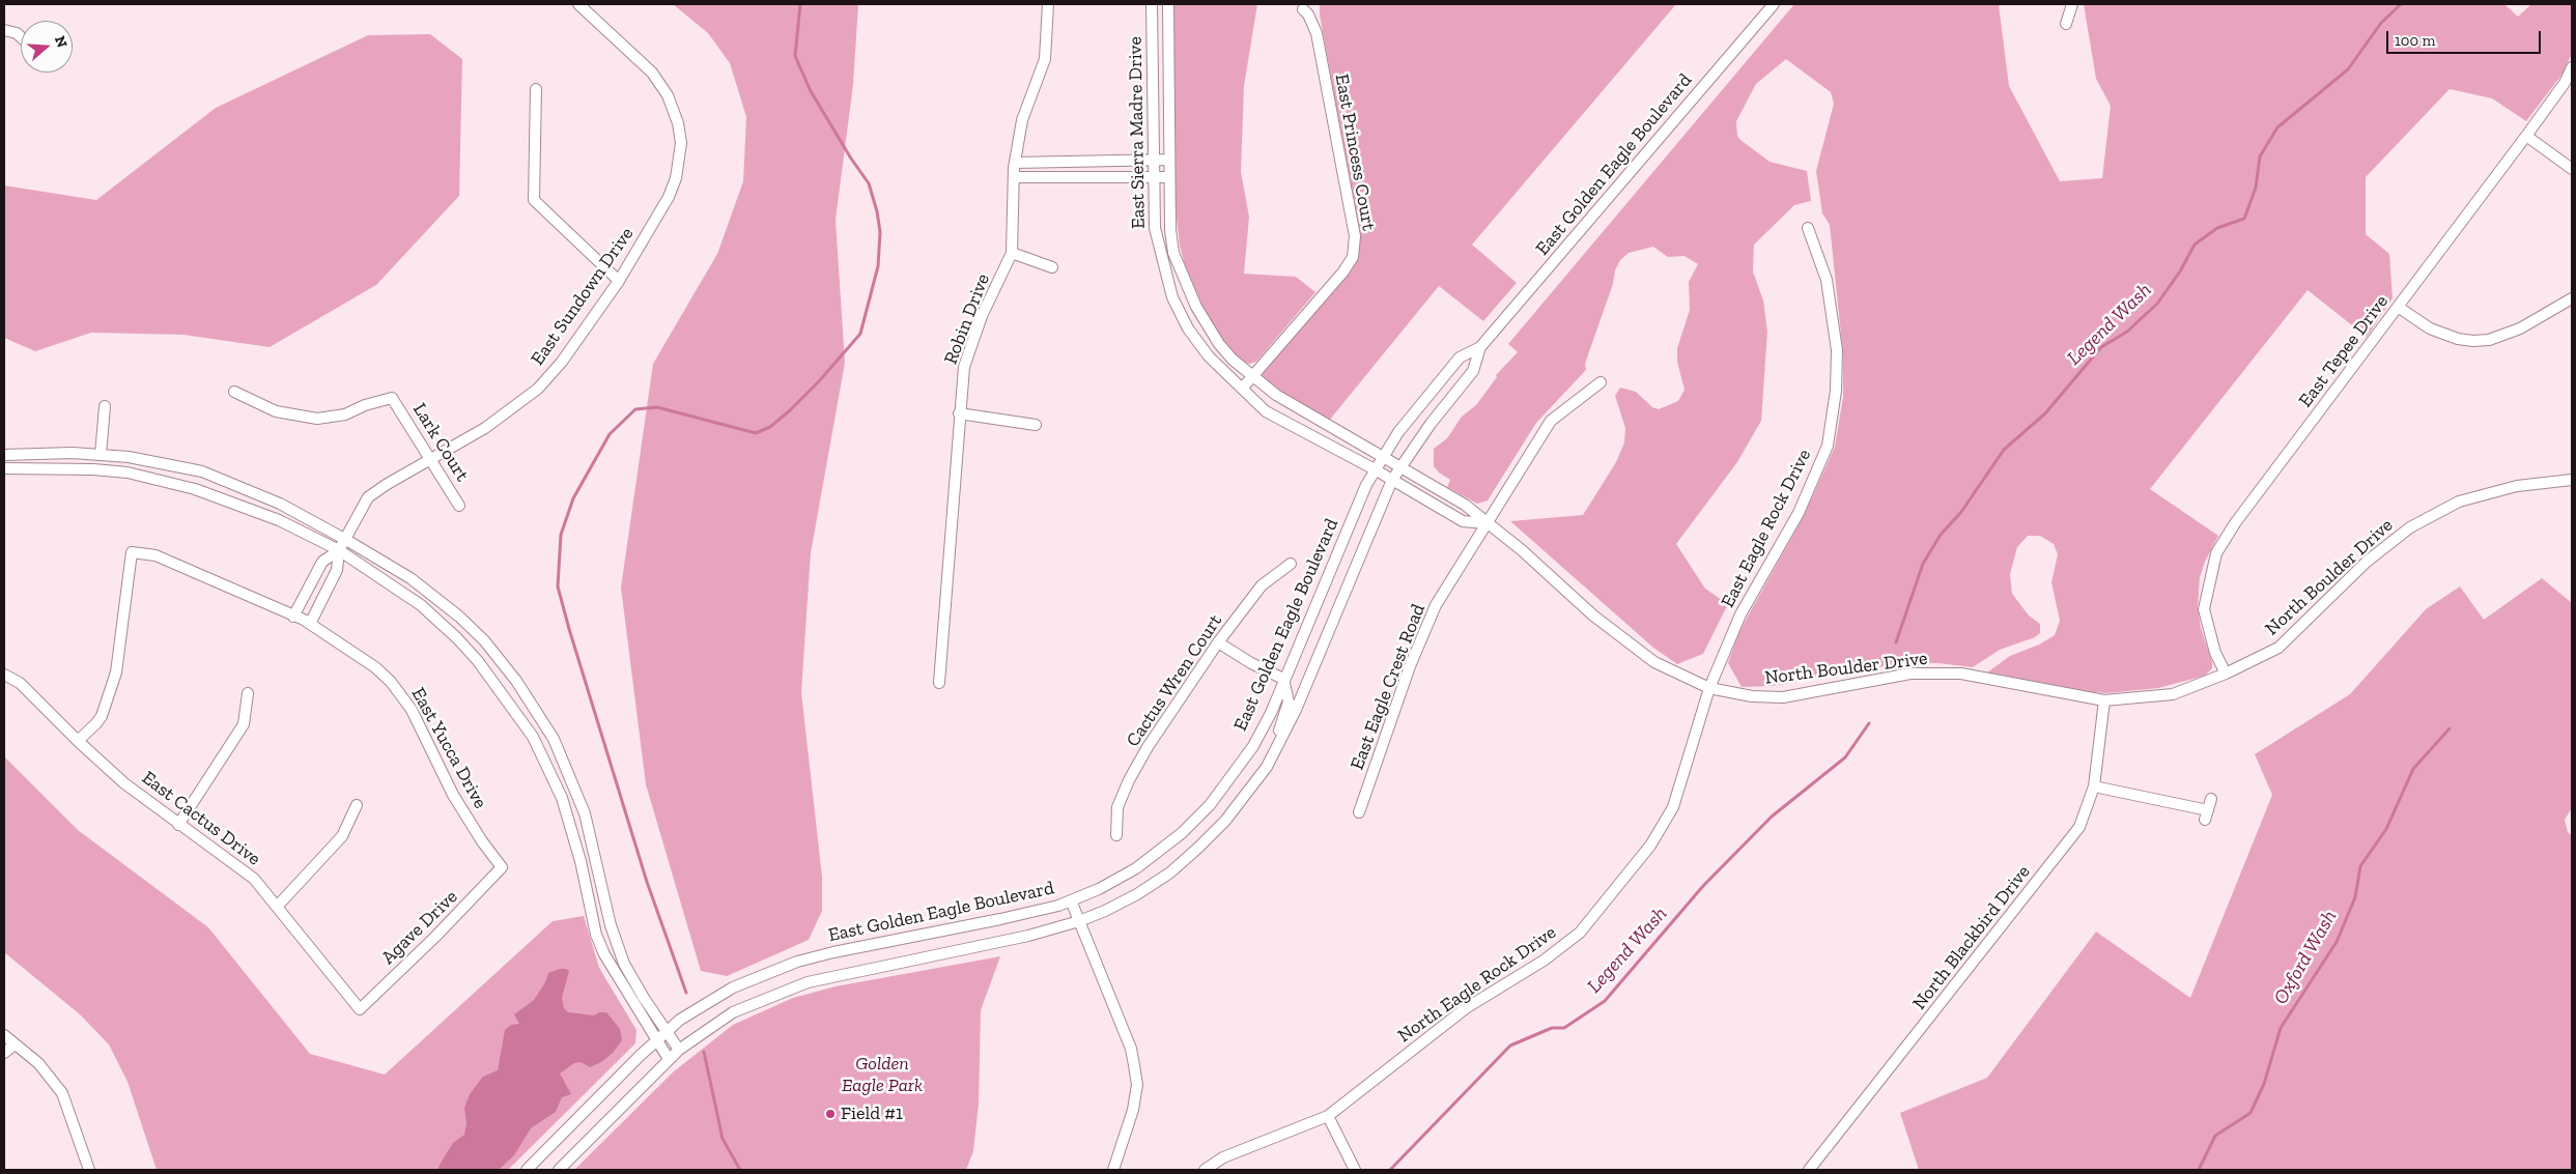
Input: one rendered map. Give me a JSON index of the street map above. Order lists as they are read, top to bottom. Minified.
{"streets":{"street":["East Sierra Madre Drive","East Princess Court","East Golden Eagle Boulevard","East Sundown Drive","Robin Drive","East Tepee Drive","Lark Court","East Eagle Rock Drive","North Boulder Drive","Cactus Wren Court","East Eagle Crest Road","East Yucca Drive","East Cactus Drive","Agave Drive","North Blackbird Drive","North Eagle Rock Drive"]},"crossings":[["East Sierra Madre Drive","East Princess Court"],["East Sierra Madre Drive","East Golden Eagle Boulevard"],["East Sierra Madre Drive","North Boulder Drive"],["East Golden Eagle Boulevard","North Boulder Drive"],["East Sundown Drive","Lark Court"],["East Tepee Drive","North Boulder Drive"],["East Eagle Rock Drive","North Boulder Drive"],["East Eagle Rock Drive","North Eagle Rock Drive"],["North Boulder Drive","East Eagle Crest Road"],["North Boulder Drive","North Blackbird Drive"],["East Yucca Drive","East Cactus Drive"],["East Yucca Drive","Agave Drive"],["East Cactus Drive","Agave Drive"]],"water":["Legend Wash","Oxford Wash"],"parks":["Golden Eagle Park"],"places":["Field #1"],"scale_bar":"100 m","north":"right"}
